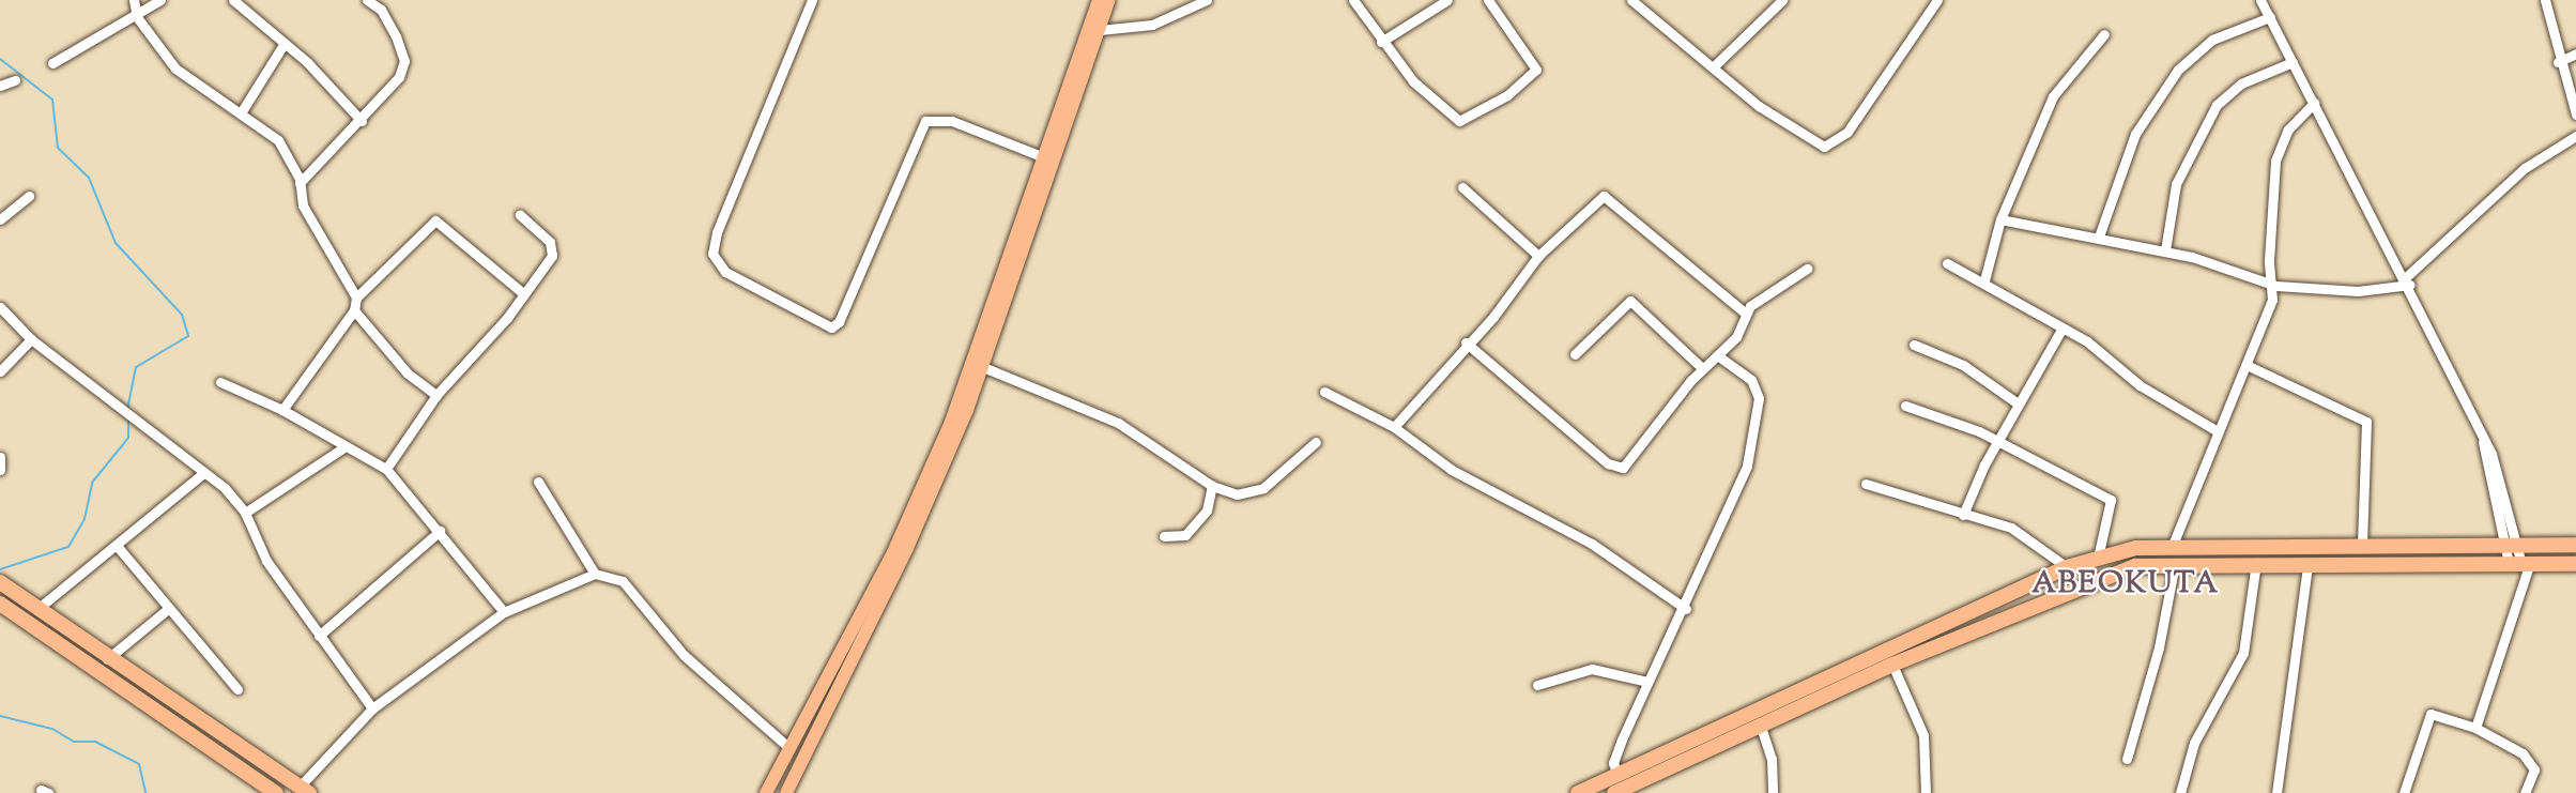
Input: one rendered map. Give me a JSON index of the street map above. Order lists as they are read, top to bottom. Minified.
{"districts":["ABEOKUTA"]}
